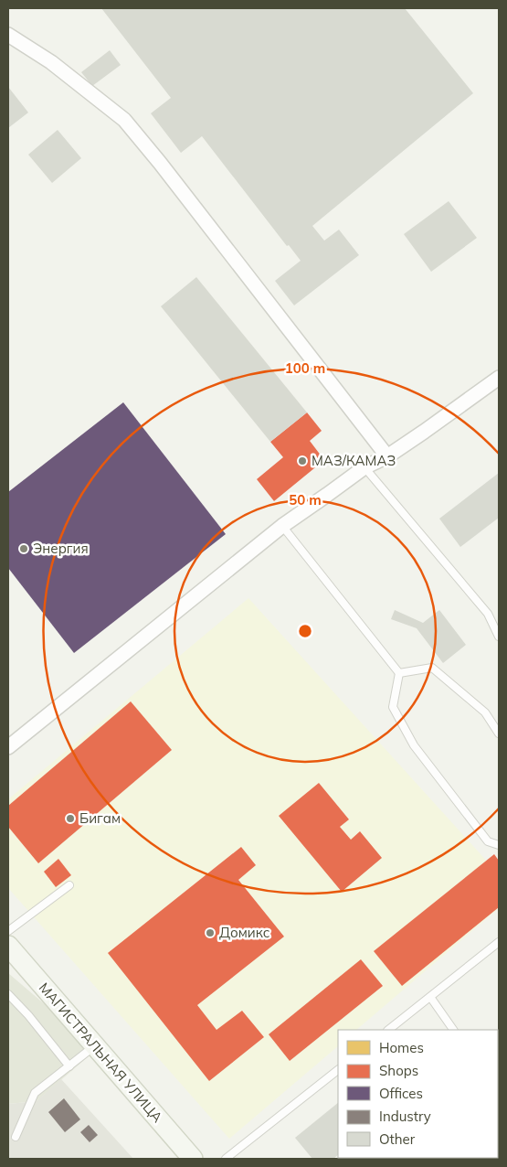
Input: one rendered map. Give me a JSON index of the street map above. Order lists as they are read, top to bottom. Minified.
{"streets":{"main road":["МАГИСТРАЛЬНАЯ УЛИЦА"]},"places":["МАЗ/КАМАЗ","Энергия","Бигам","Домикс"],"legend":["Homes","Shops","Offices","Industry","Other"],"rings":["100 m","50 m"]}
